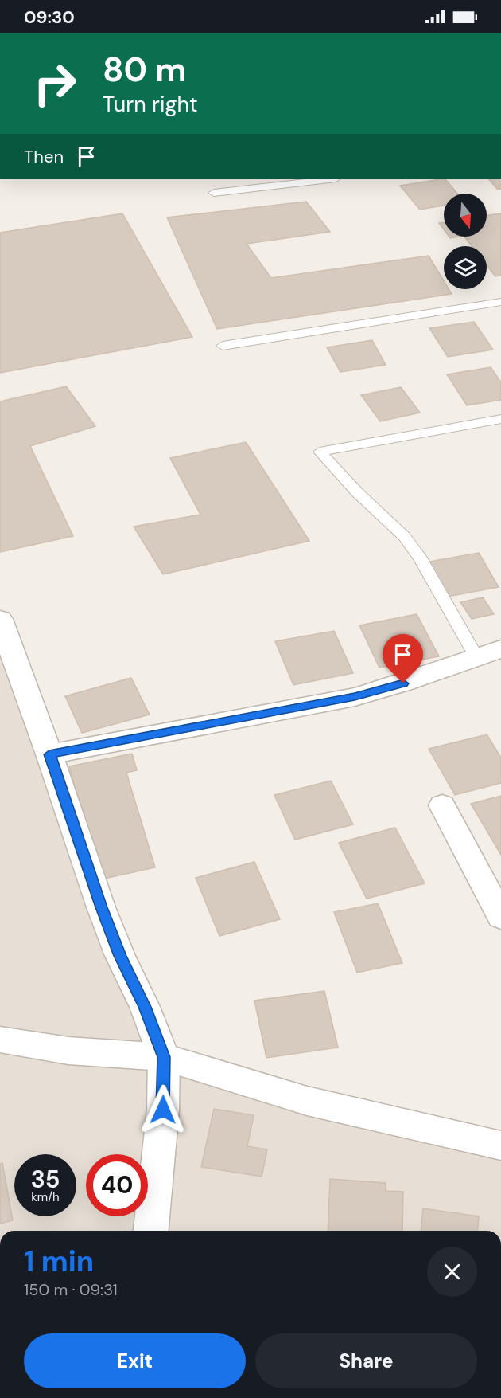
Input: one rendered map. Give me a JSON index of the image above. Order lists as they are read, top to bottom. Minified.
{"north":"bottom","page":{"status":"09:30","turn":["80 m","Turn right"],"then":"Then","speed":"35 km/h","limit":"40","heading":["1 min","150 m · 09:31"],"buttons":["Exit","Share"]}}
